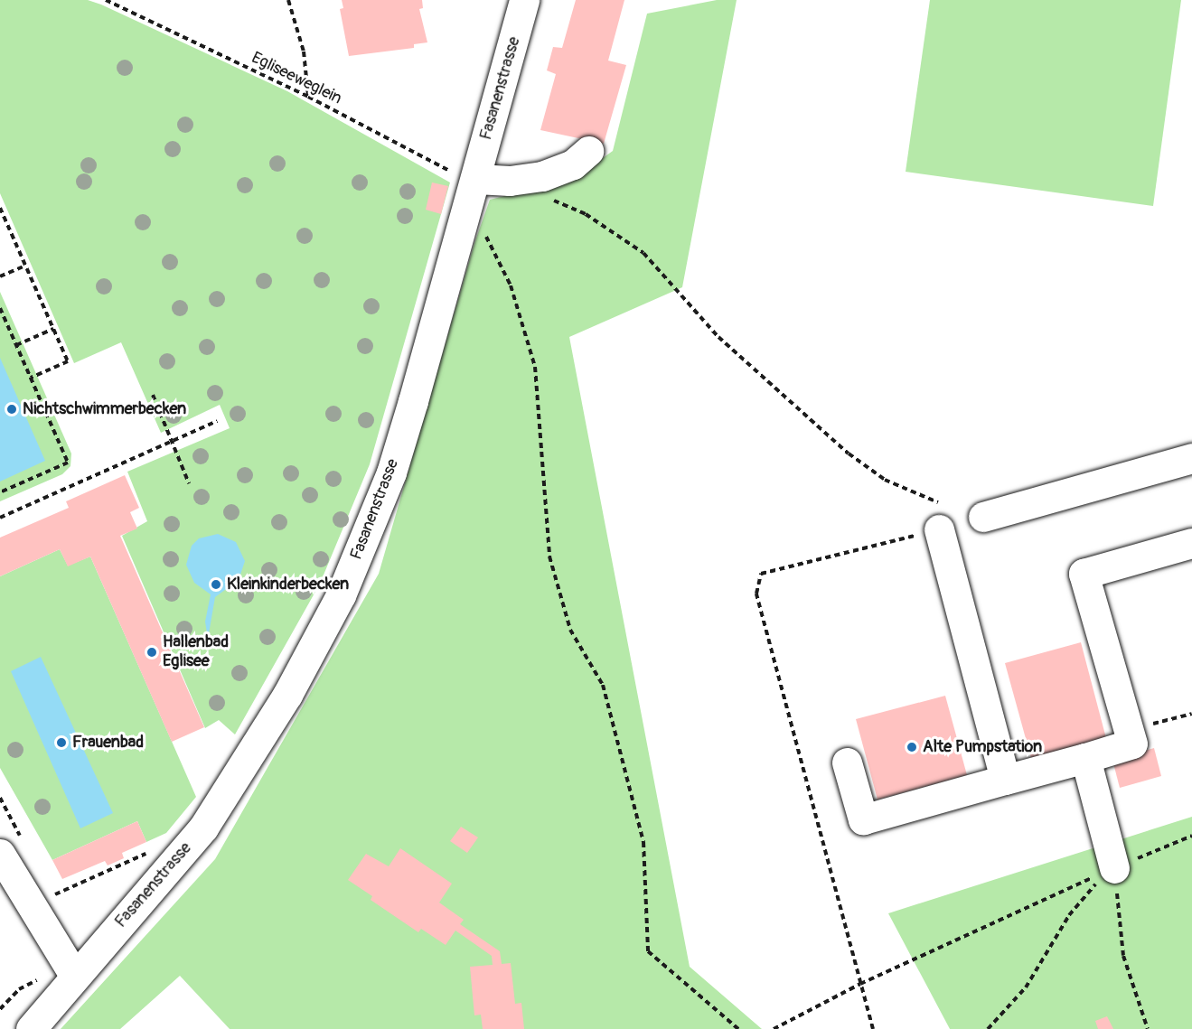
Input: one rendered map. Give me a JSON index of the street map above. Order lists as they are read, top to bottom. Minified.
{"streets":{"main road":["Fasanenstrasse"],"path":["Egliseeweglein"]},"crossings":[["Egliseeweglein","Fasanenstrasse"]],"places":["Nichtschwimmerbecken","Kleinkinderbecken","Hallenbad Eglisee","Frauenbad","Alte Pumpstation"]}
